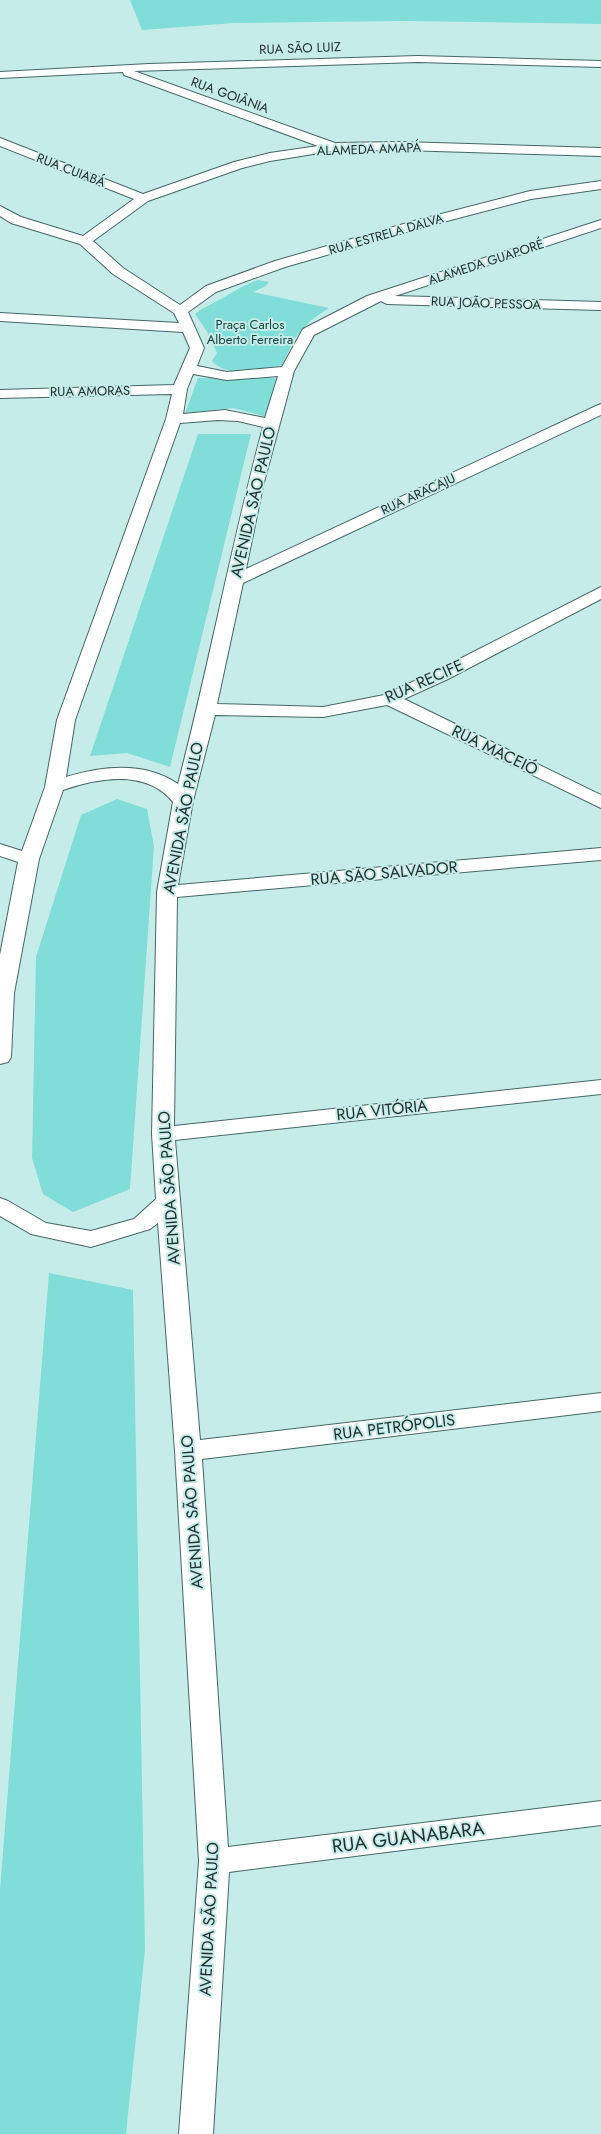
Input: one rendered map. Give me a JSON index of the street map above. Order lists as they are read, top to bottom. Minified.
{"streets":{"street":["RUA SÃO LUIZ","RUA GOIÂNIA","ALAMEDA AMAPÁ","RUA CUIABÁ","RUA ESTRELA DALVA","ALAMEDA GUAPORÉ","RUA JOÃO PESSOA","RUA AMORAS","RUA ARACAJU","AVENIDA SÃO PAULO","RUA RECIFE","RUA MACEIÓ","RUA SÃO SALVADOR","RUA VITÓRIA","RUA PETRÓPOLIS","RUA GUANABARA"]},"crossings":[["RUA SÃO LUIZ","RUA GOIÂNIA"],["RUA GOIÂNIA","ALAMEDA AMAPÁ"],["ALAMEDA AMAPÁ","RUA CUIABÁ"],["ALAMEDA GUAPORÉ","RUA JOÃO PESSOA"],["ALAMEDA GUAPORÉ","AVENIDA SÃO PAULO"],["RUA JOÃO PESSOA","AVENIDA SÃO PAULO"],["RUA ARACAJU","AVENIDA SÃO PAULO"],["AVENIDA SÃO PAULO","RUA RECIFE"],["AVENIDA SÃO PAULO","RUA SÃO SALVADOR"],["AVENIDA SÃO PAULO","RUA VITÓRIA"],["AVENIDA SÃO PAULO","RUA PETRÓPOLIS"],["AVENIDA SÃO PAULO","RUA GUANABARA"],["RUA RECIFE","RUA MACEIÓ"]],"parks":["Praça Carlos Alberto Ferreira"]}
